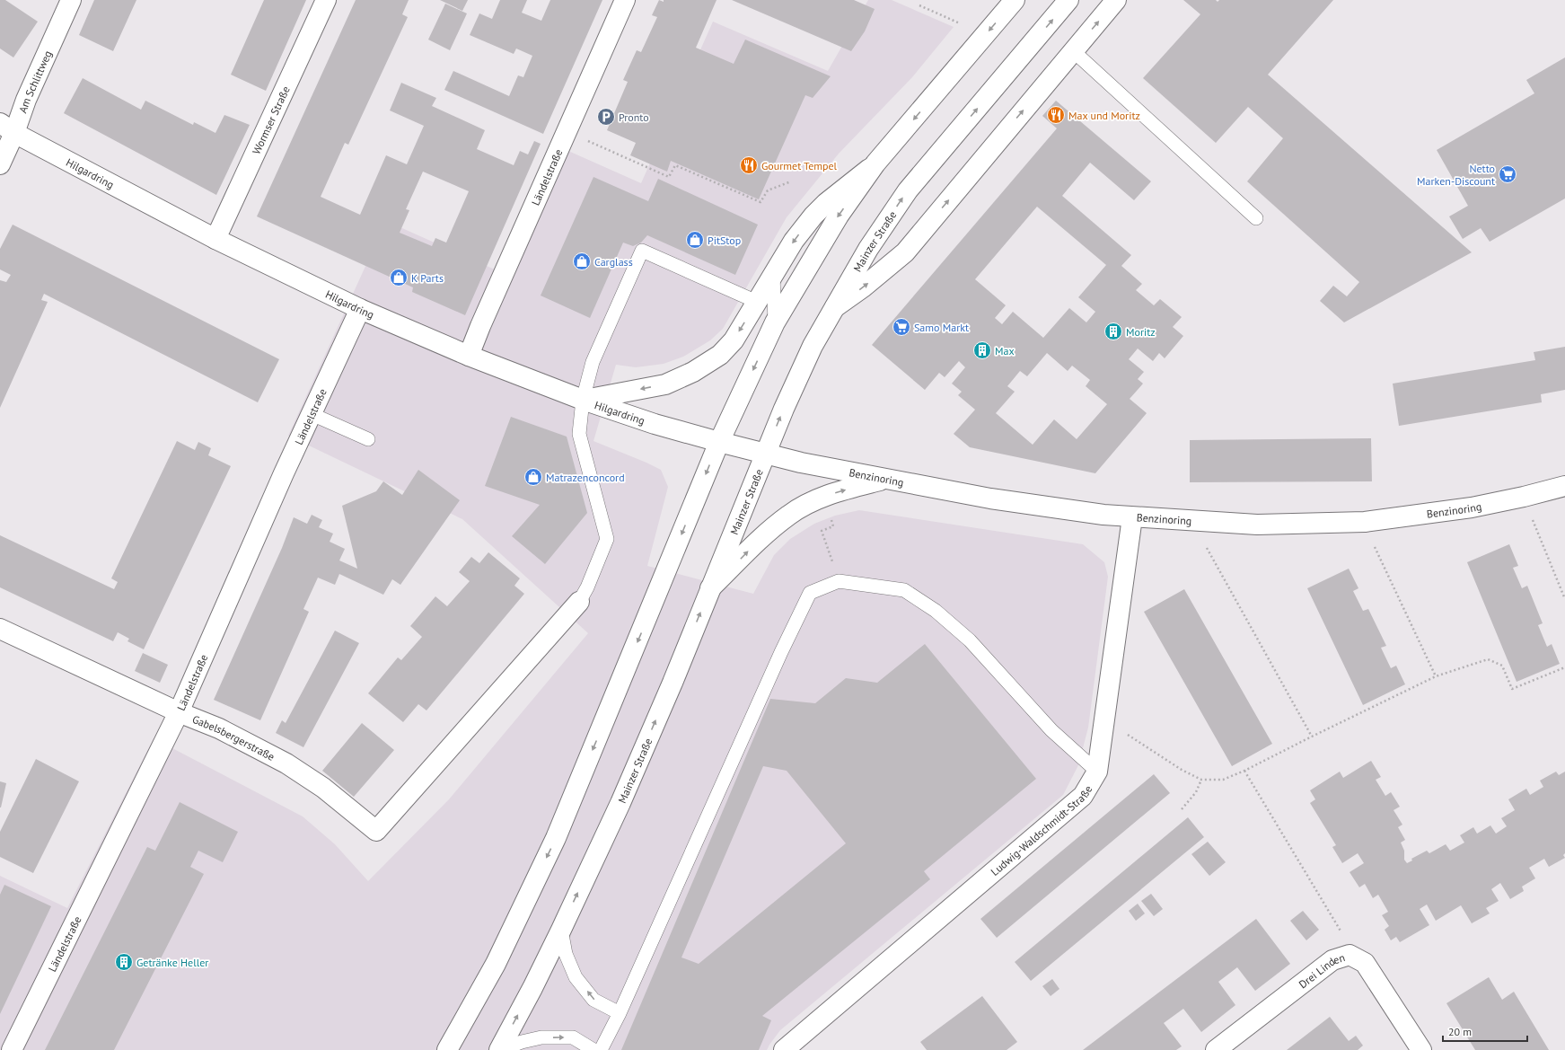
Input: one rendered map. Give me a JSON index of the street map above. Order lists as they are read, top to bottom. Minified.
{"streets":{"street":["Am Schlittweg","Wormser Straße","Hilgardring","Ländelstraße","Mainzer Straße","Benzinoring","Gabelsbergerstraße","Ludwig-Waldschmidt-Straße","Drei Linden"]},"crossings":[["Am Schlittweg","Hilgardring"],["Wormser Straße","Hilgardring"],["Hilgardring","Ländelstraße"],["Hilgardring","Mainzer Straße"],["Hilgardring","Benzinoring"],["Ländelstraße","Gabelsbergerstraße"],["Mainzer Straße","Benzinoring"],["Benzinoring","Ludwig-Waldschmidt-Straße"]],"places":{"restaurant":["Max und Moritz","Gourmet Tempel"],"parking":["Pronto"],"supermarket":["Netto Marken-Discount","Samo Markt"],"shop":["PitStop","Carglass","K Parts","Matrazenconcord"],"building":["Moritz","Max","Getränke Heller"]},"scale_bar":"20 m"}
